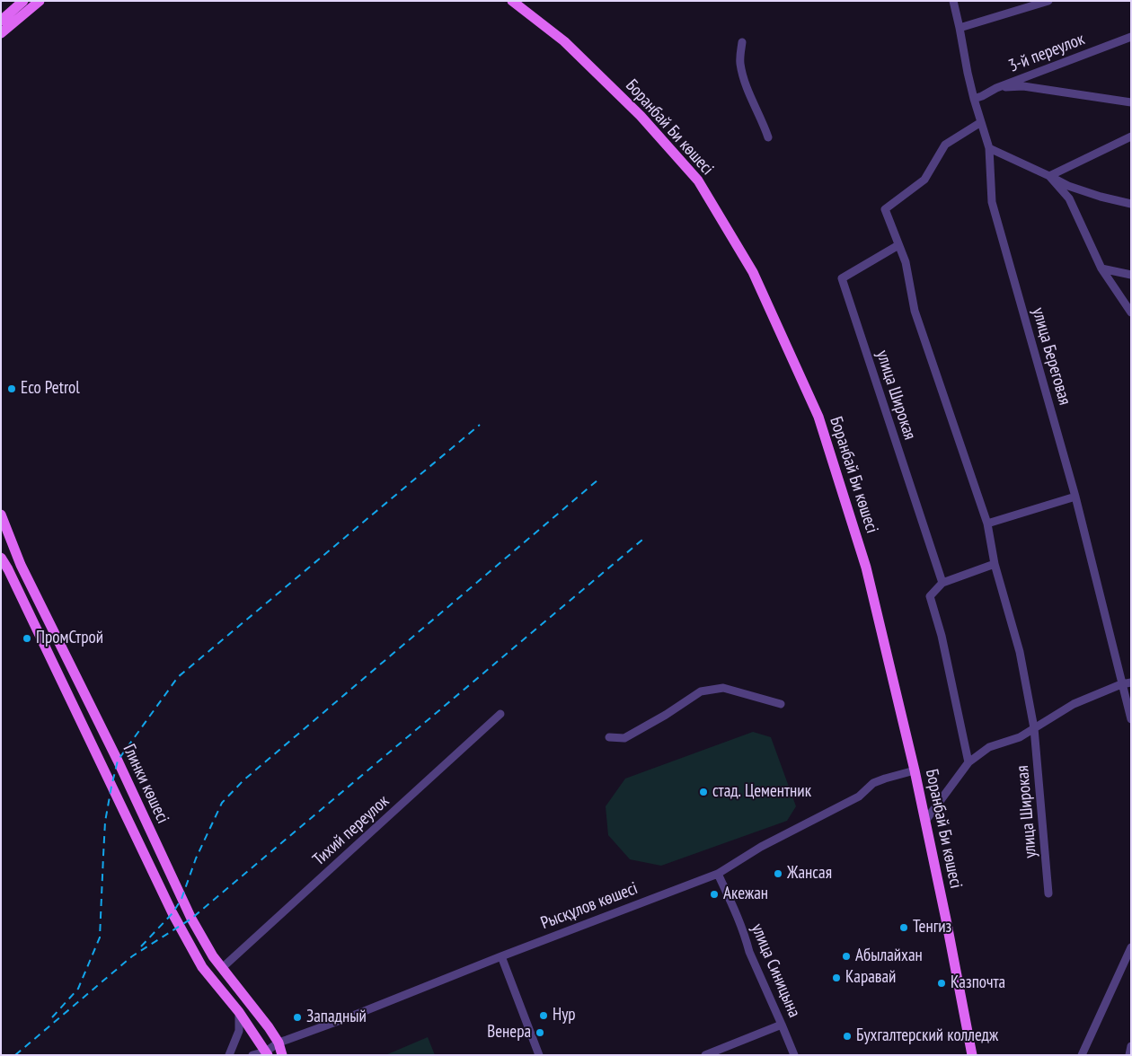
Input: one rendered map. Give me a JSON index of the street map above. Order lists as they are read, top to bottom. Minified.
{"streets":{"main road":["Боранбай Би көшесі","Глинки көшесі"],"street":["3-й переулок","улица Береговая","улица Широкая","Тихий переулок","Рысқұлов көшесі","улица Синицына"]},"crossings":[["3-й переулок","улица Береговая"],["Боранбай Би көшесі","Рысқұлов көшесі"],["улица Береговая","улица Широкая"],["Глинки көшесі","Тихий переулок"],["Глинки көшесі","Рысқұлов көшесі"],["Рысқұлов көшесі","улица Синицына"]],"places":["Eco Petrol","ПромСтрой","стад. Цементник","Жансая","Акежан","Тенгиз","Абылайхан","Каравай","Казпочта","Нур","Западный","Венера","Бухгалтерский колледж"]}
